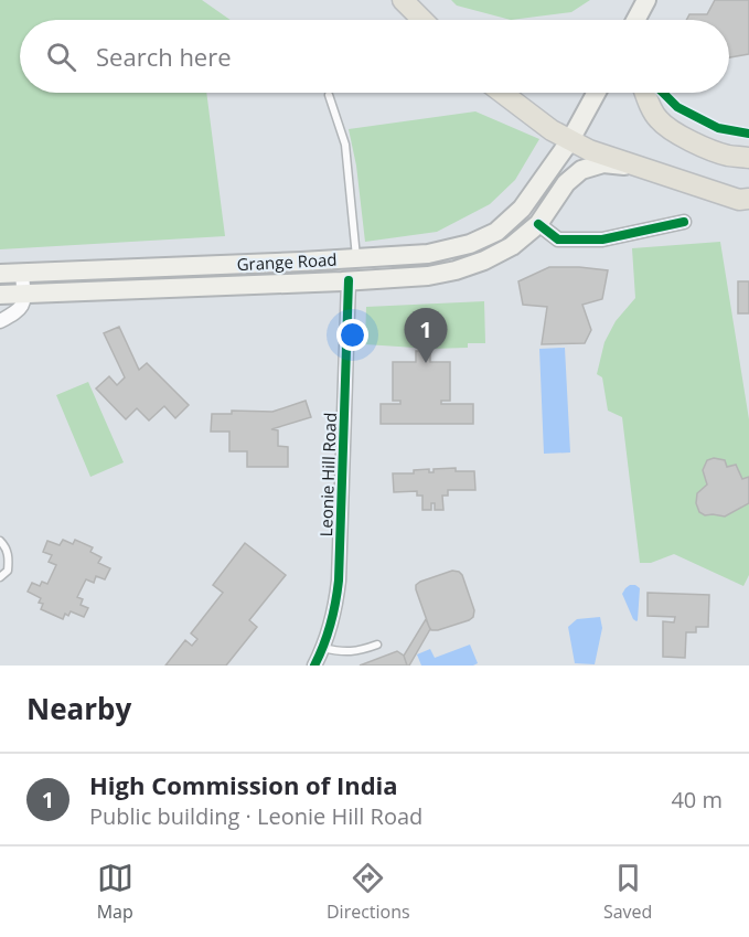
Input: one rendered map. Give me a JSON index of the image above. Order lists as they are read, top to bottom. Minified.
{"streets":{"main road":["Grange Road"],"street":["Leonie Hill Road"]},"crossings":[["Grange Road","Leonie Hill Road"]],"page":{"search":"Search here","pins":"1","heading":"Nearby","list":[{"mark":"1","name":"High Commission of India","note":"Public building · Leonie Hill Road","value":"40 m"}],"nav":["Map","Directions","Saved"]}}
